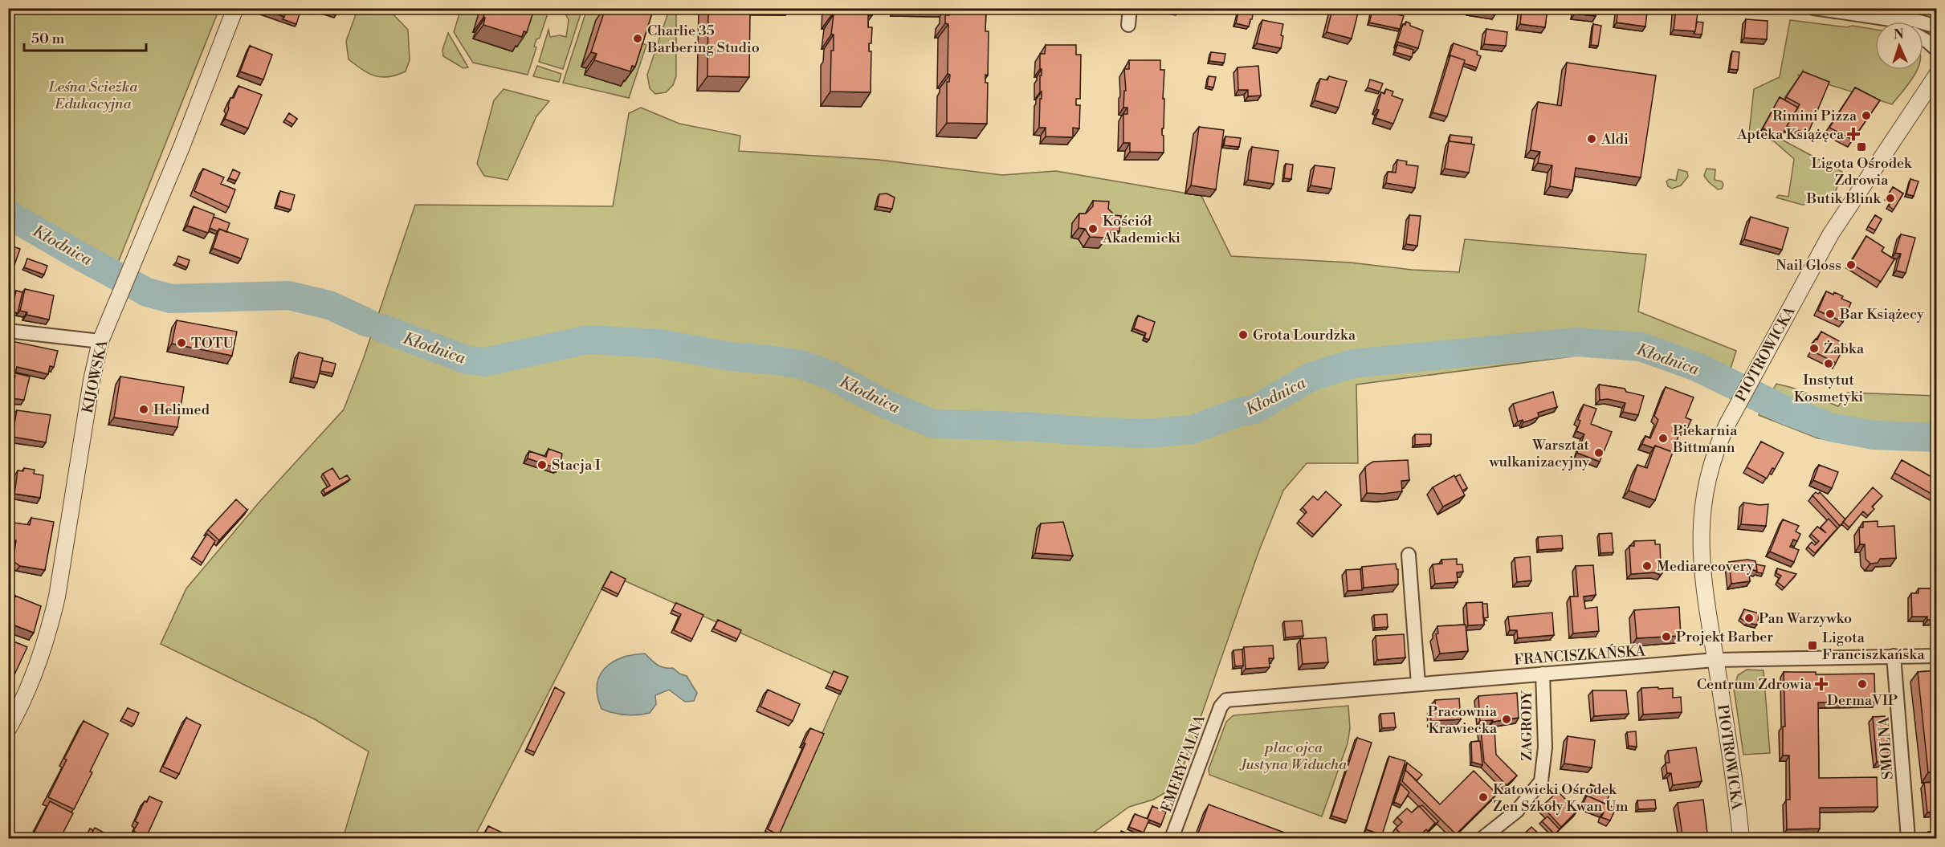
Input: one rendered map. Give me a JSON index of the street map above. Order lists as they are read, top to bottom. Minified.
{"streets":{"street":["PIOTROWICKA","KIJOWSKA","FRANCISZKAŃSKA","ZAGRODY","SMOLNA","EMERYTALNA"]},"crossings":[["PIOTROWICKA","FRANCISZKAŃSKA"],["FRANCISZKAŃSKA","ZAGRODY"],["FRANCISZKAŃSKA","SMOLNA"],["FRANCISZKAŃSKA","EMERYTALNA"]],"water":["Kłodnica"],"parks":["Leśna Ścieżka Edukacyjna","plac ojca Justyna Widucha"],"places":{"other":["Charlie 35 Barbering Studio","Rimini Pizza","Aldi","Butik Blink","Kościół Akademicki","Nail Gloss","Bar Książecy","Grota Lourdzka","TOTU","Żabka","Instytut Kosmetyki","Helimed","Piekarnia Bittmann","Warsztat wulkanizacyjny","Stacja I","Mediarecovery","Pan Warzywko","Projekt Barber","DermaVIP","Pracownia Krawiecka","Katowicki Ośrodek Zen Szkoły Kwan Um"],"health":["Apteka Książęca","Centrum Zdrowia"],"transit":["Ligota Ośrodek Zdrowia","Ligota Franciszkańska"]},"scale_bar":"50 m","north":"top"}
